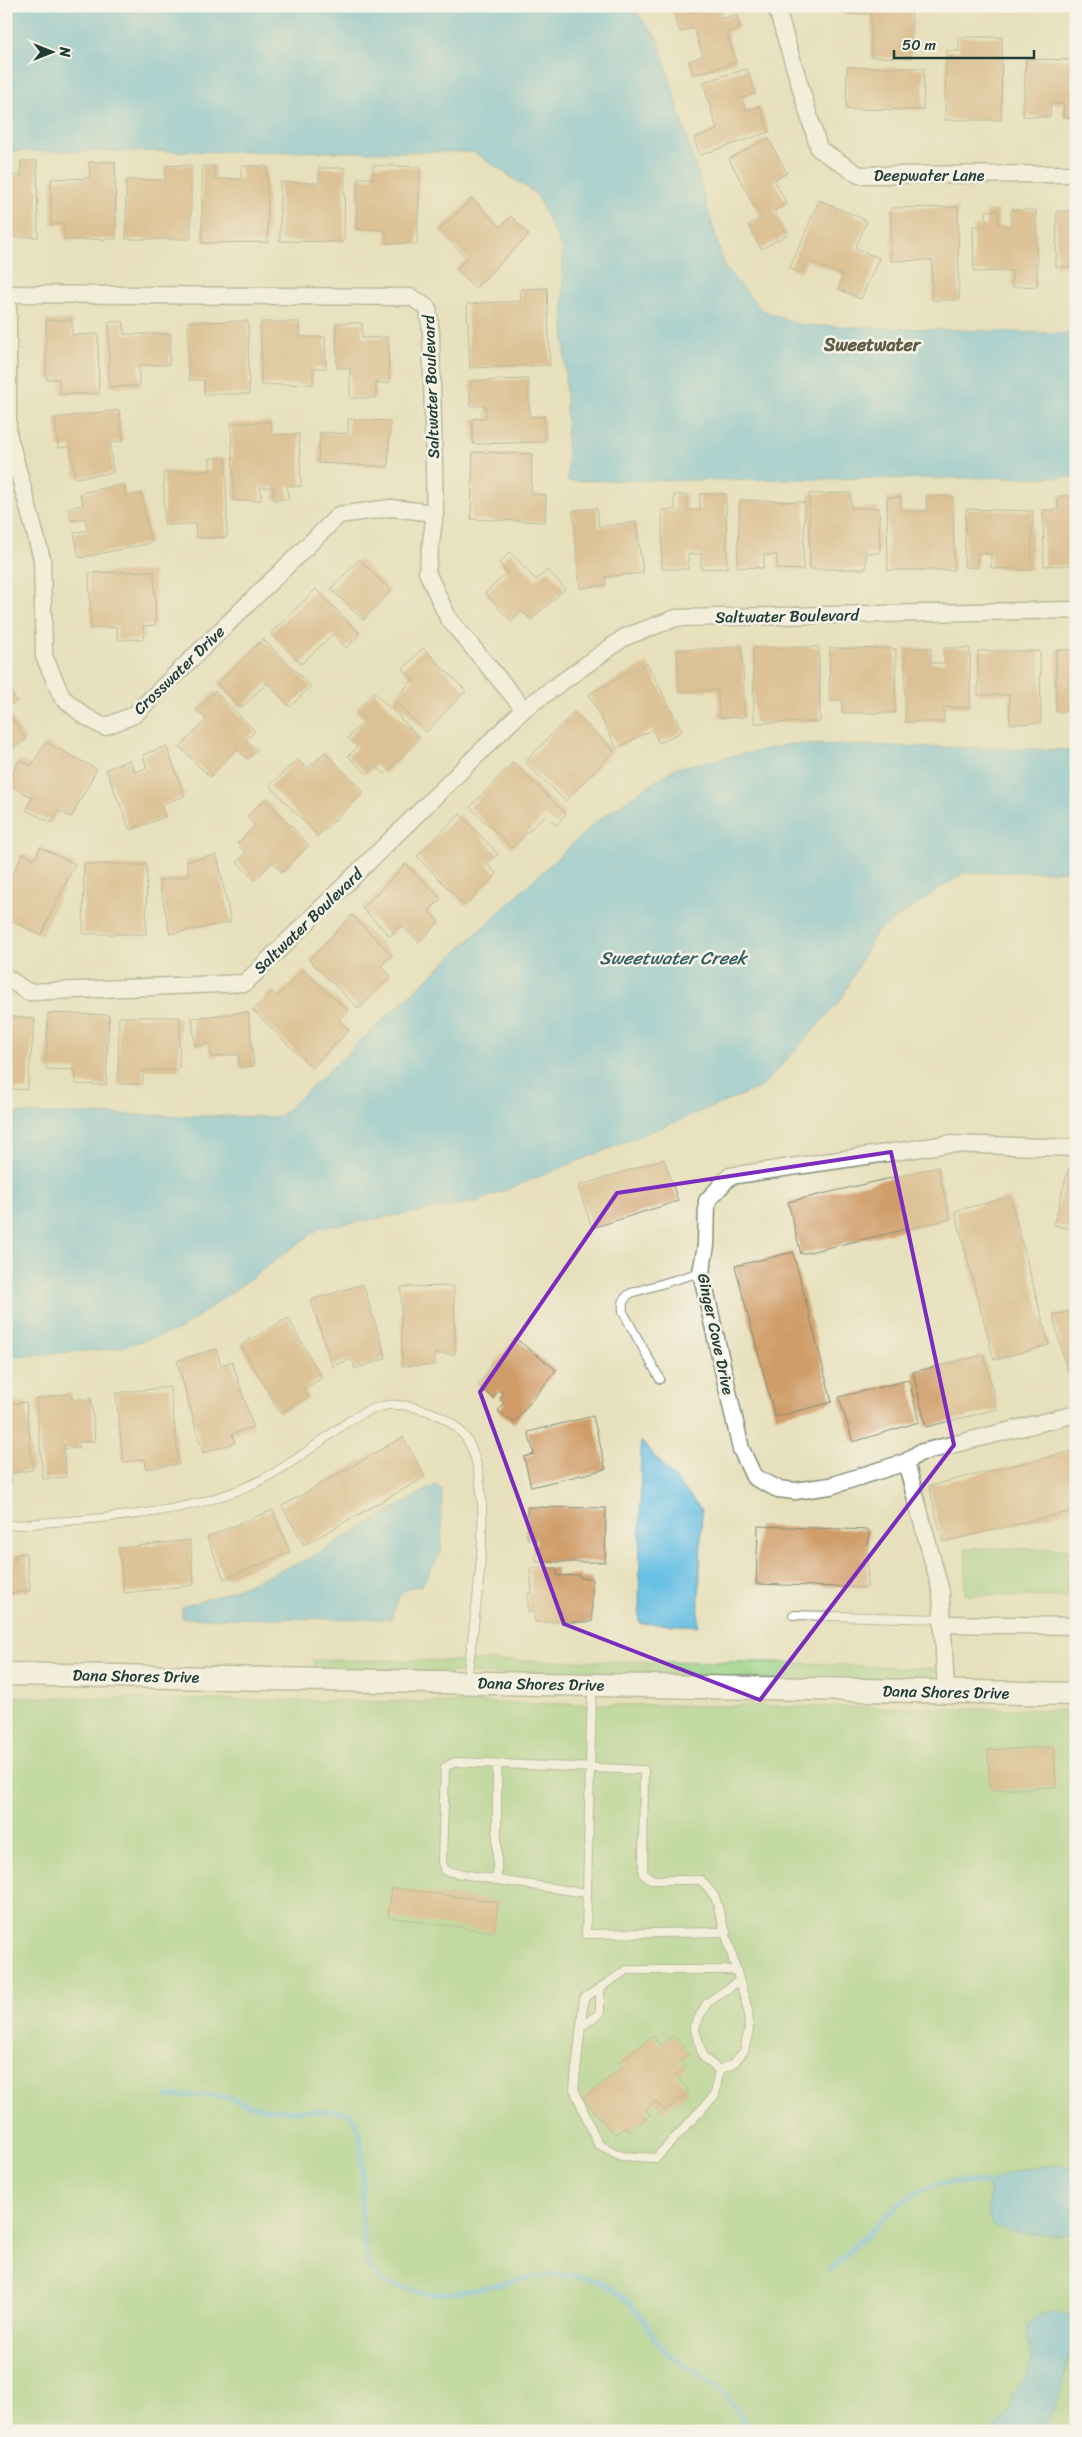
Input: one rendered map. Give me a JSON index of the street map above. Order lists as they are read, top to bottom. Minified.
{"streets":{"street":["Deepwater Lane","Saltwater Boulevard","Crosswater Drive","Ginger Cove Drive","Dana Shores Drive"]},"crossings":[["Saltwater Boulevard","Crosswater Drive"]],"districts":["Sweetwater"],"water":["Sweetwater Creek"],"scale_bar":"50 m","north":"right"}
